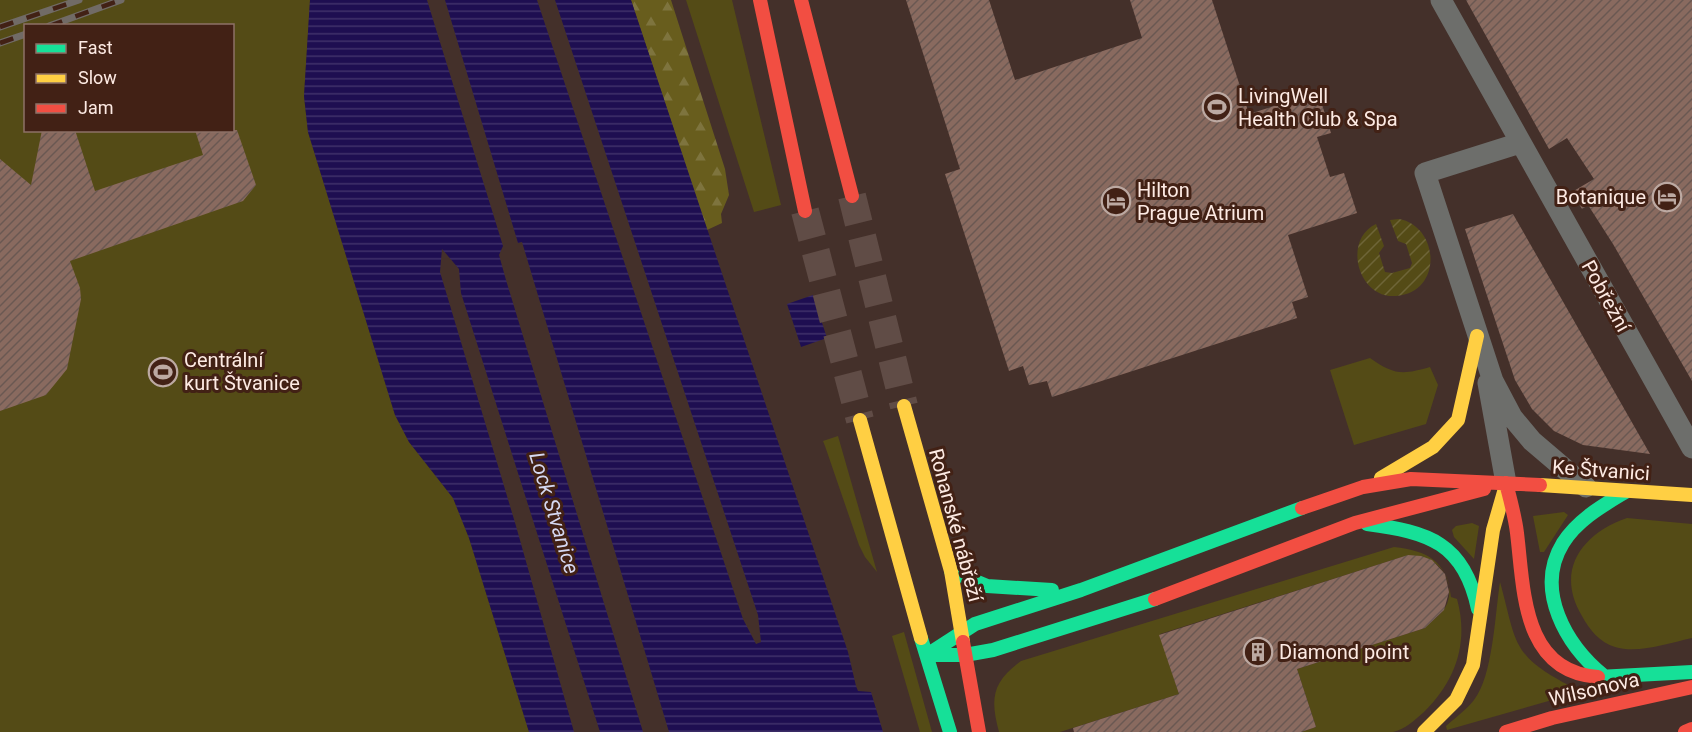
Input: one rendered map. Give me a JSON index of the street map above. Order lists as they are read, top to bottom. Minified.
{"streets":{"main road":["Ke Štvanici","Rohanské nábřeží","Wilsonova"],"street":["Pobřežní"]},"water":["Lock Stvanice"],"places":{"sports":["LivingWell Health Club & Spa","Centrální kurt Štvanice"],"hotel":["Botanique","Hilton Prague Atrium"],"building":["Diamond point"]},"legend":["Fast","Slow","Jam"]}
